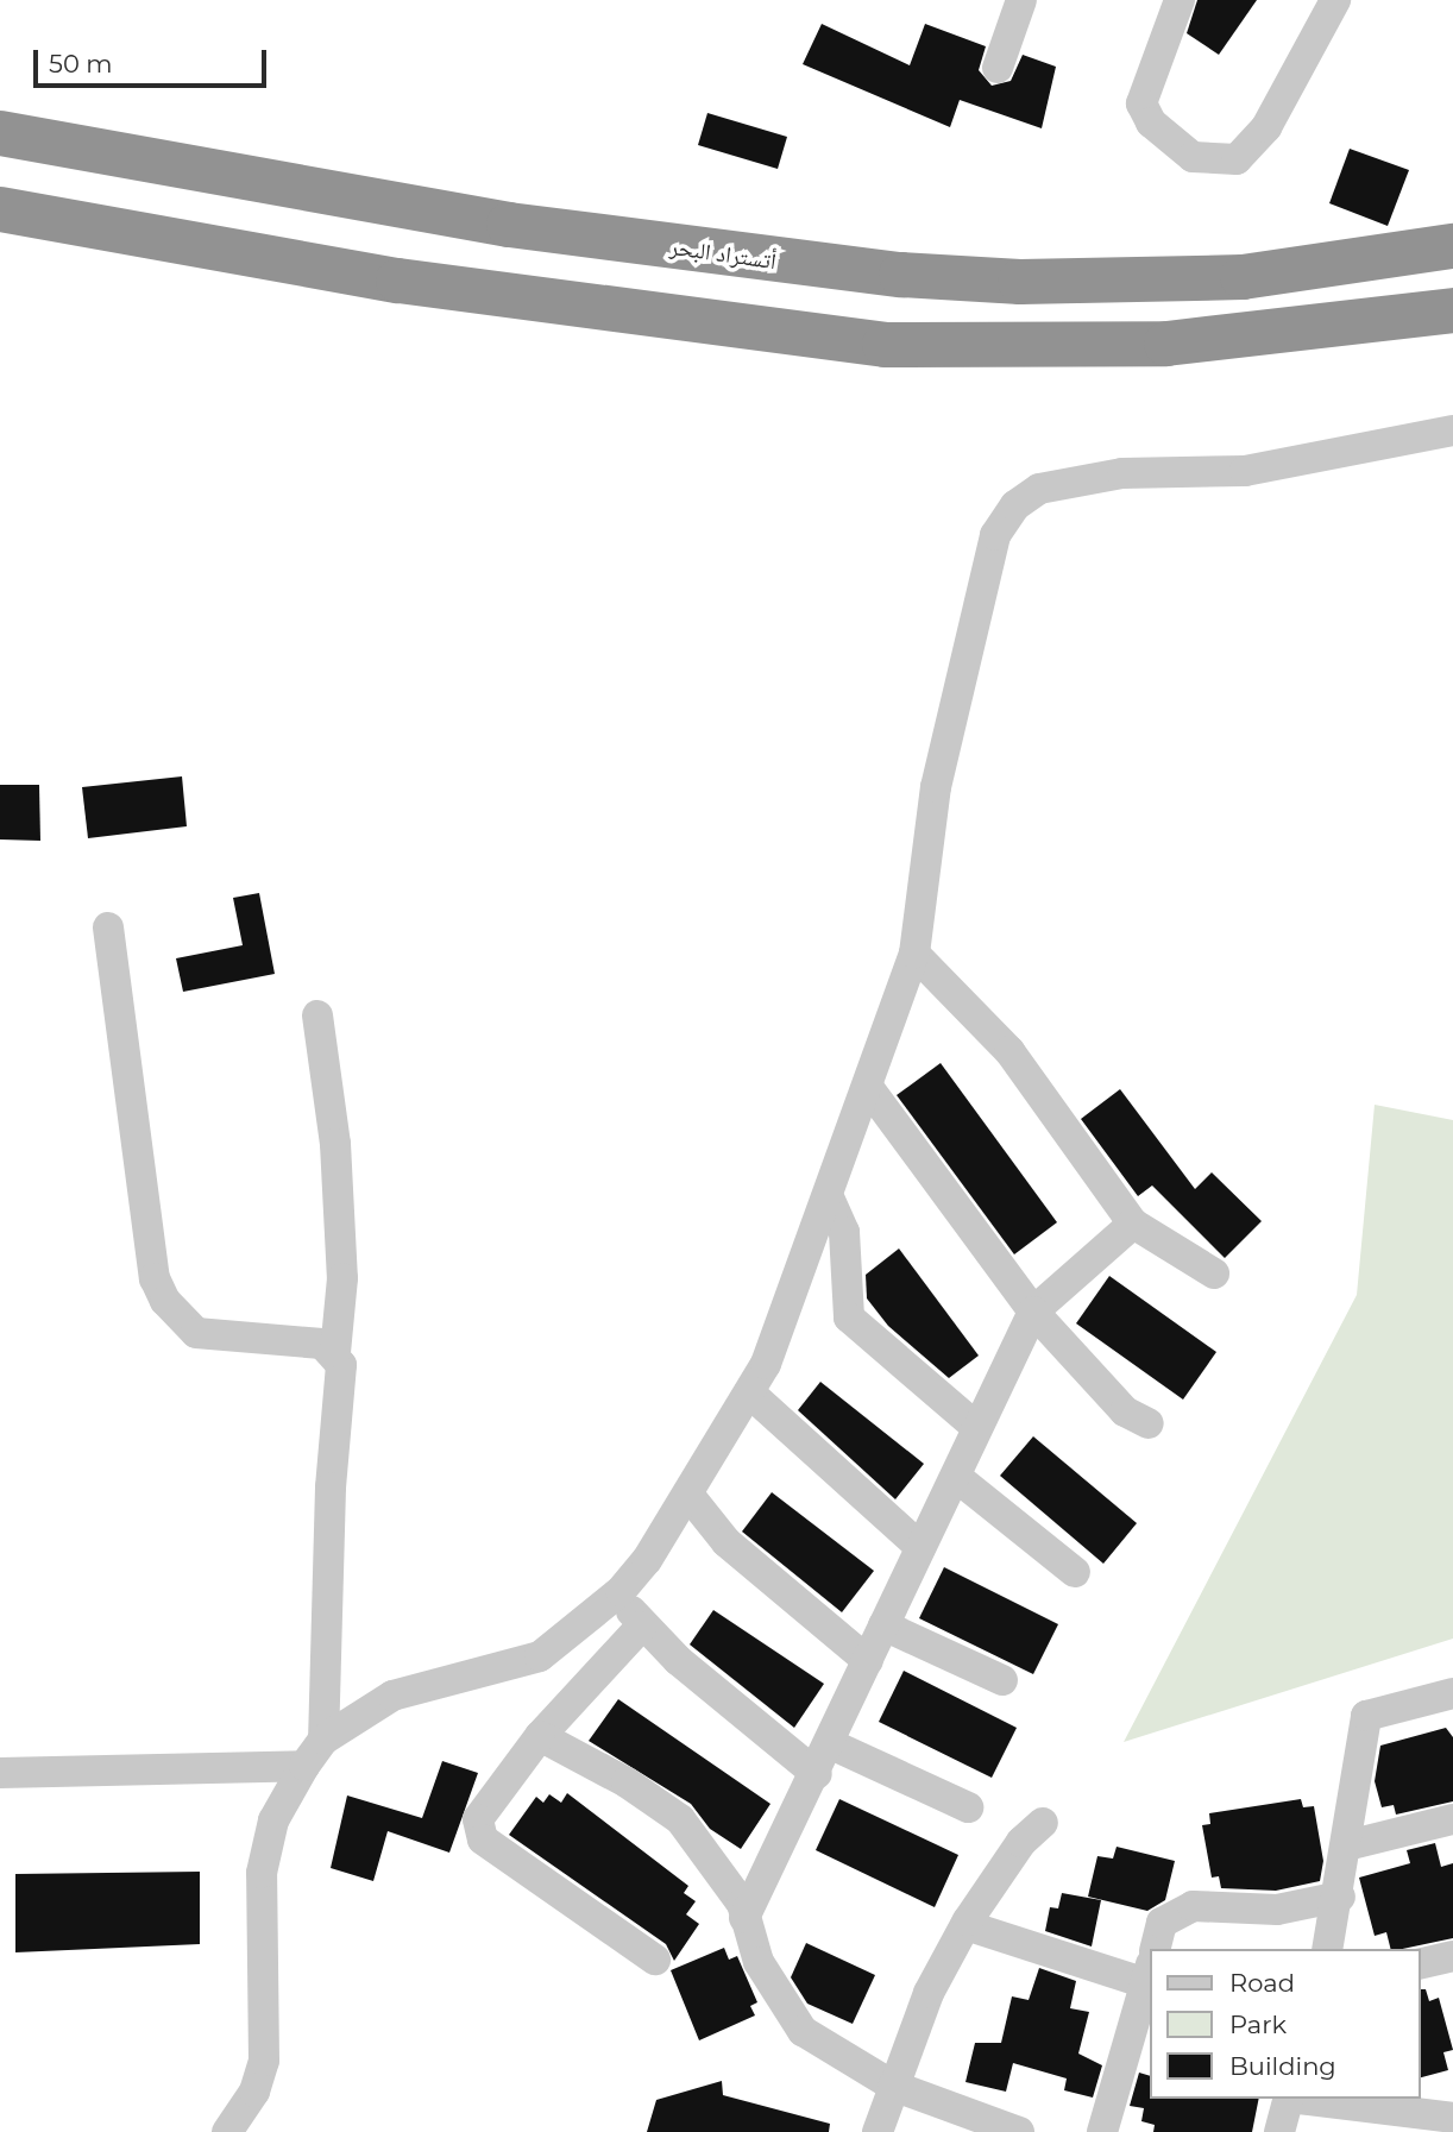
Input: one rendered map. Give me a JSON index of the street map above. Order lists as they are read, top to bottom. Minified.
{"streets":{"highway":["أتستراد البحر"]},"legend":["Road","Park","Building"],"scale_bar":"50 m"}
